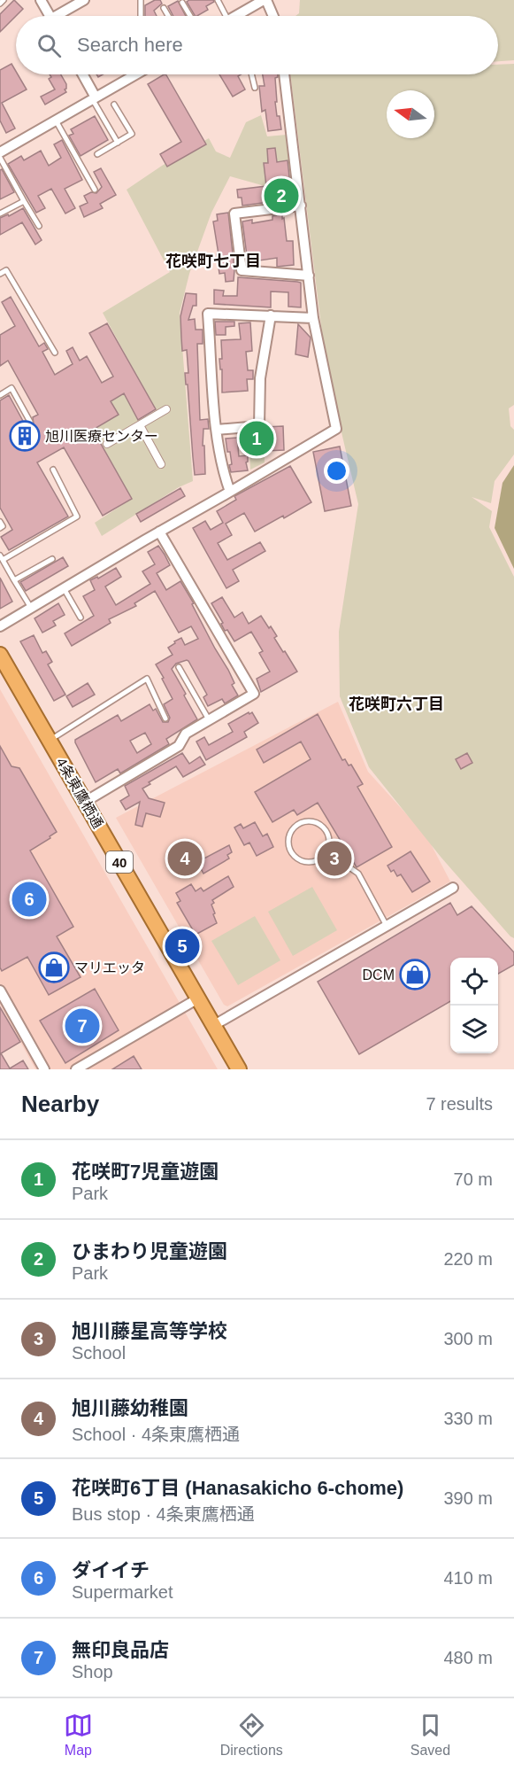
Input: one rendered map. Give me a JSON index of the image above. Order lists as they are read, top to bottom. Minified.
{"streets":{"highway":["4条東鷹栖通","40"]},"districts":["花咲町七丁目","花咲町六丁目"],"places":{"building":["旭川医療センター"],"shop":["マリエッタ","DCM"]},"north":"left","page":{"search":"Search here","pins":["2","1","3","4","6","5","7"],"heading":["Nearby","7 results"],"list":[{"mark":"1","name":"花咲町7児童遊園","note":"Park","value":"70 m"},{"mark":"2","name":"ひまわり児童遊園","note":"Park","value":"220 m"},{"mark":"3","name":"旭川藤星高等学校","note":"School","value":"300 m"},{"mark":"4","name":"旭川藤幼稚園","note":"School · 4条東鷹栖通","value":"330 m"},{"mark":"5","name":"花咲町6丁目 (Hanasakicho 6-chome)","note":"Bus stop · 4条東鷹栖通","value":"390 m"},{"mark":"6","name":"ダイイチ","note":"Supermarket","value":"410 m"},{"mark":"7","name":"無印良品店","note":"Shop","value":"480 m"}],"nav":["Map","Directions","Saved"]}}
